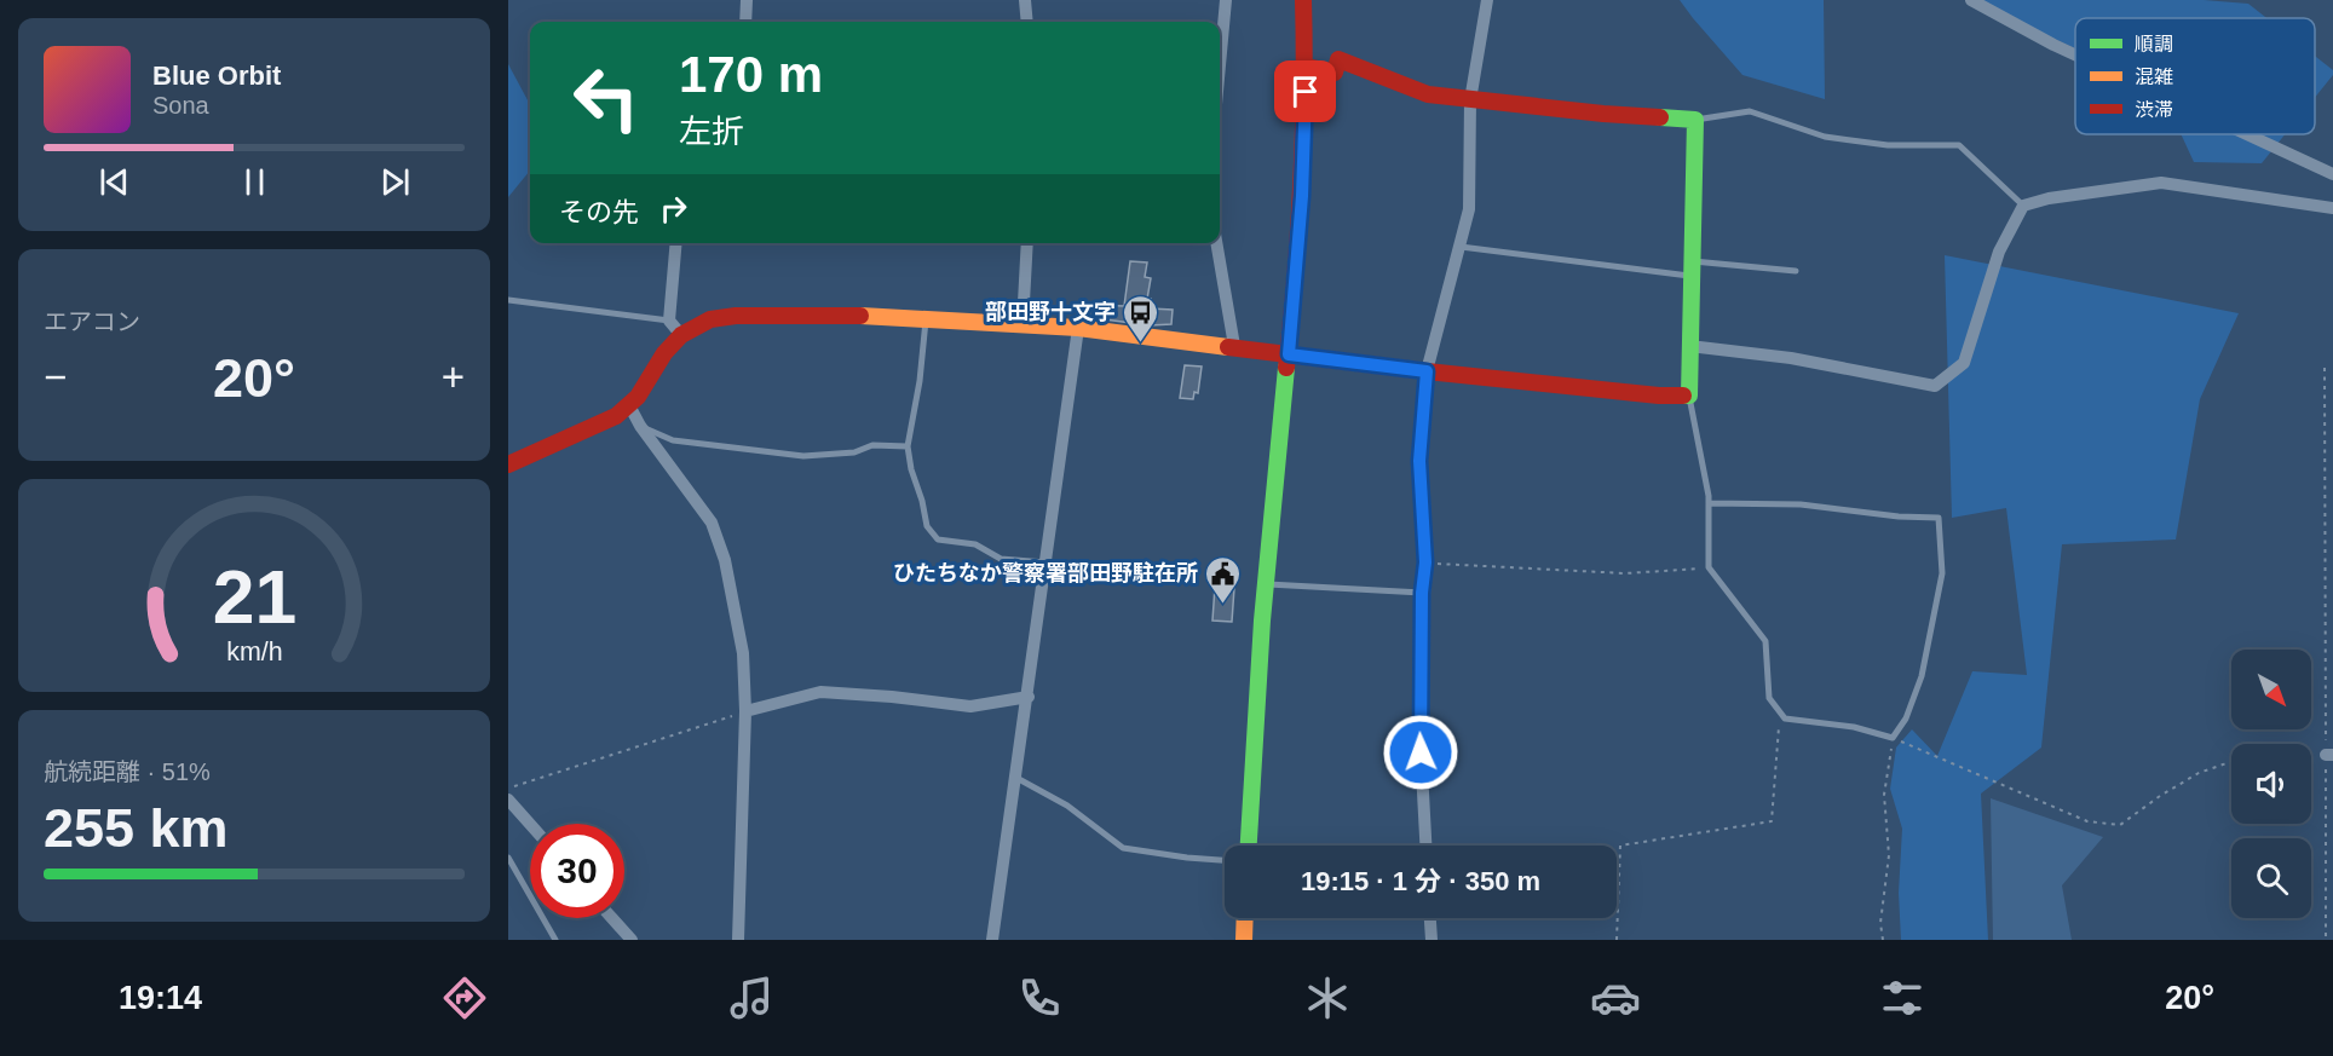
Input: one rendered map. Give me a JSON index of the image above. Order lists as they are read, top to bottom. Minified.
{"places":{"bus stop":["部田野十文字"],"public building":["ひたちなか警察署部田野駐在所"]},"legend":["順調","混雑","渋滞"],"north":"bottom right","page":{"turn":["170 m","左折"],"song":["Blue Orbit","Sona"],"then":"その先","tile":["エアコン",["航続距離 · 51%","255 km"]],"heat":["−","20°","+"],"limit":"30","trip":"19:15 · 1 分 · 350 m","tabs":["19:14","20°"],"gauge":["21","km/h"]}}
